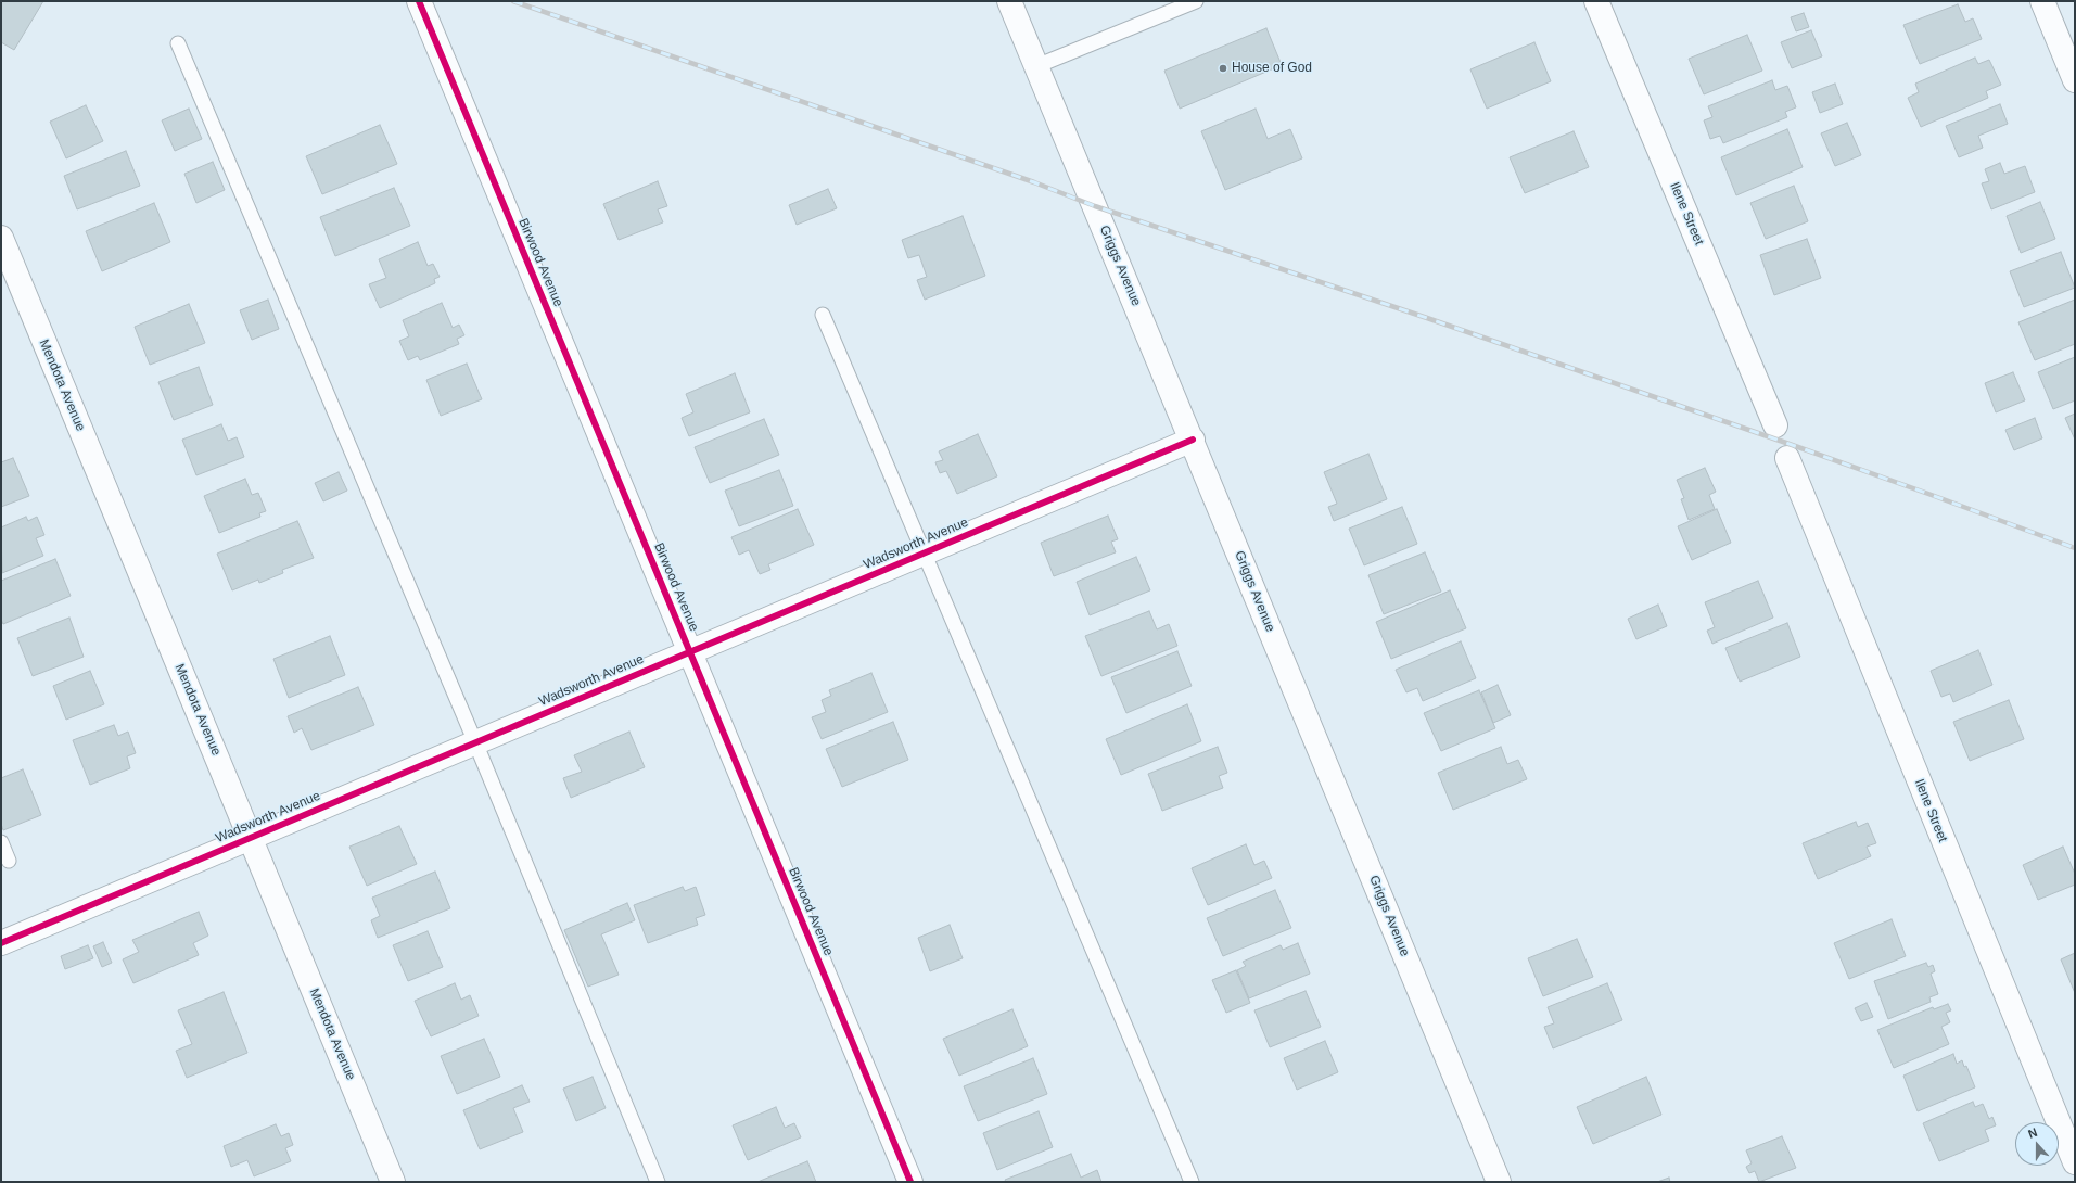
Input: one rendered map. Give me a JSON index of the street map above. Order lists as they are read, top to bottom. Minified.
{"streets":{"street":["Ilene Street","Birwood Avenue","Griggs Avenue","Mendota Avenue","Wadsworth Avenue"]},"crossings":[["Birwood Avenue","Wadsworth Avenue"],["Griggs Avenue","Wadsworth Avenue"],["Mendota Avenue","Wadsworth Avenue"]],"places":["House of God"],"north":"top"}
